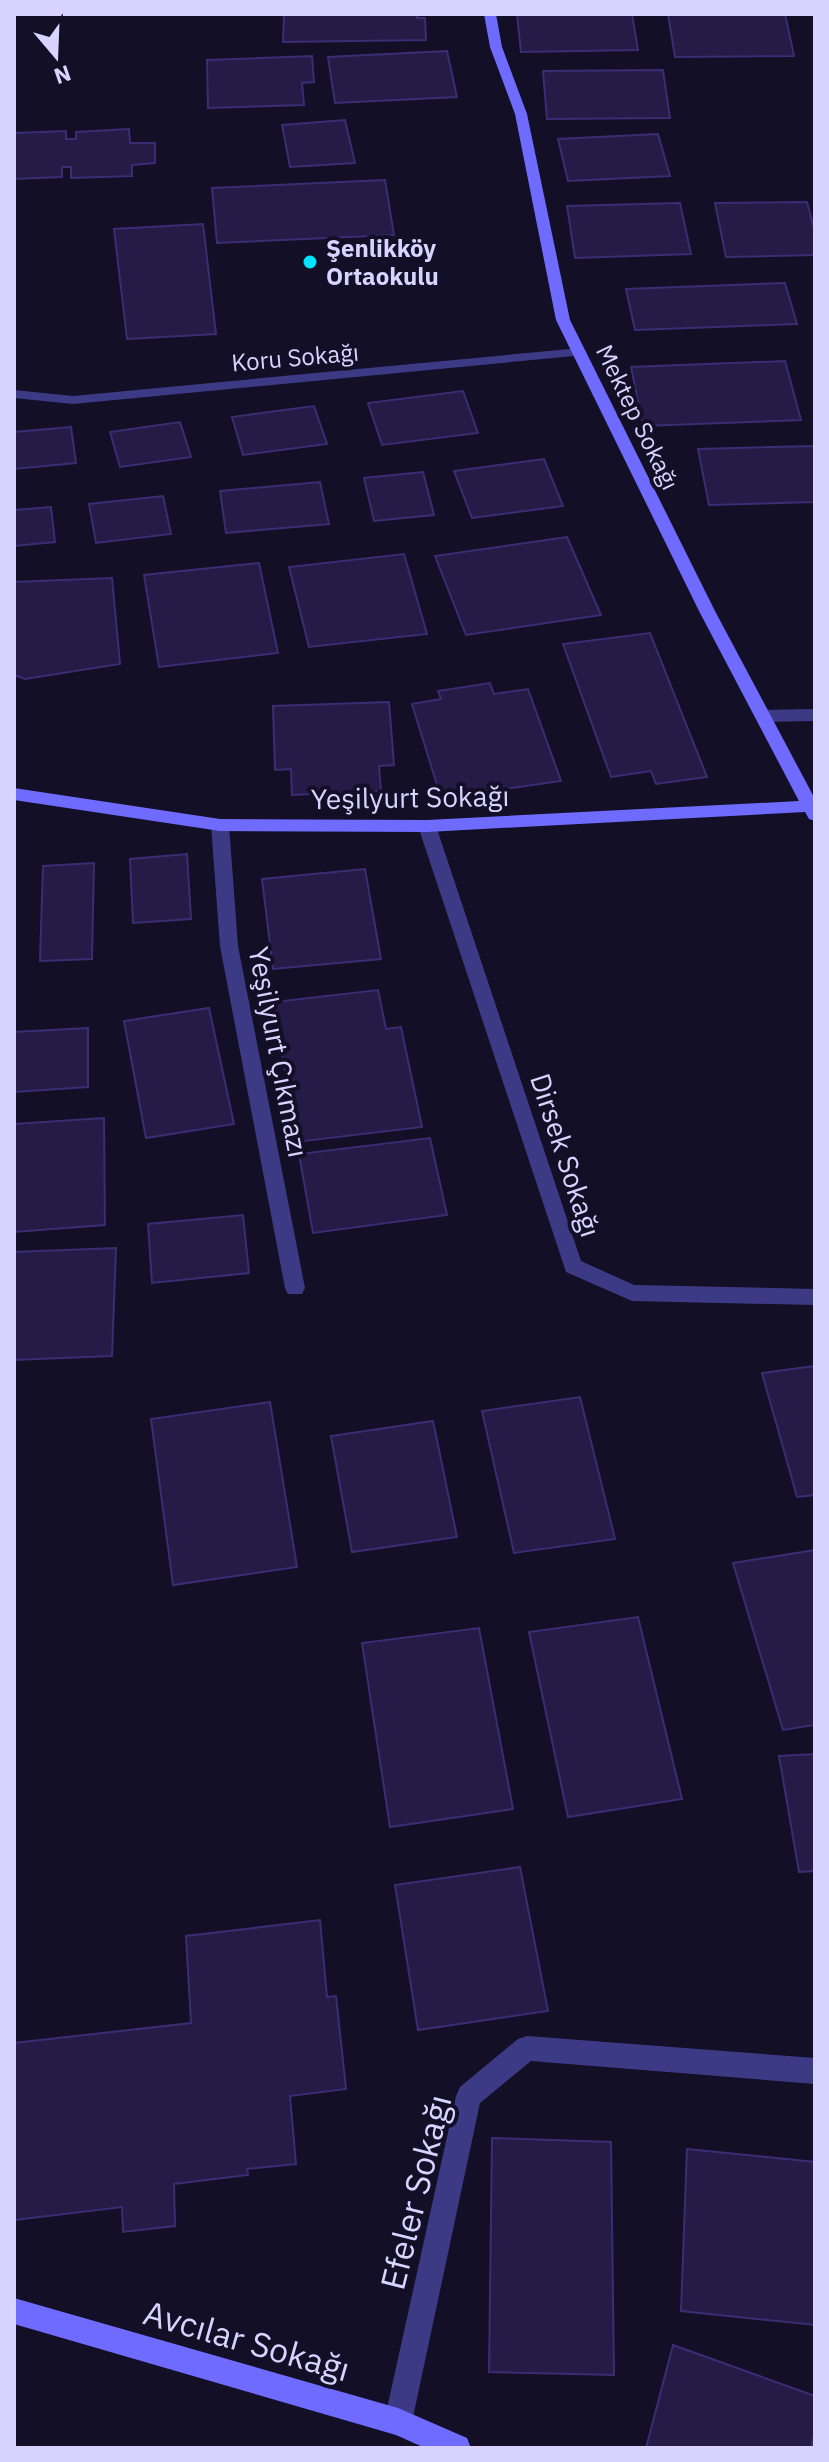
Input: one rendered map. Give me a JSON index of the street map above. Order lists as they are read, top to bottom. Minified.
{"streets":{"main road":["Mektep Sokağı","Yeşilyurt Sokağı","Avcılar Sokağı"],"street":["Koru Sokağı","Yeşilyurt Çıkmazı","Dirsek Sokağı","Efeler Sokağı"]},"crossings":[["Koru Sokağı","Mektep Sokağı"],["Mektep Sokağı","Yeşilyurt Sokağı"],["Yeşilyurt Sokağı","Yeşilyurt Çıkmazı"],["Yeşilyurt Sokağı","Dirsek Sokağı"],["Efeler Sokağı","Avcılar Sokağı"]],"places":["Şenlikköy Ortaokulu"],"north":"bottom"}
